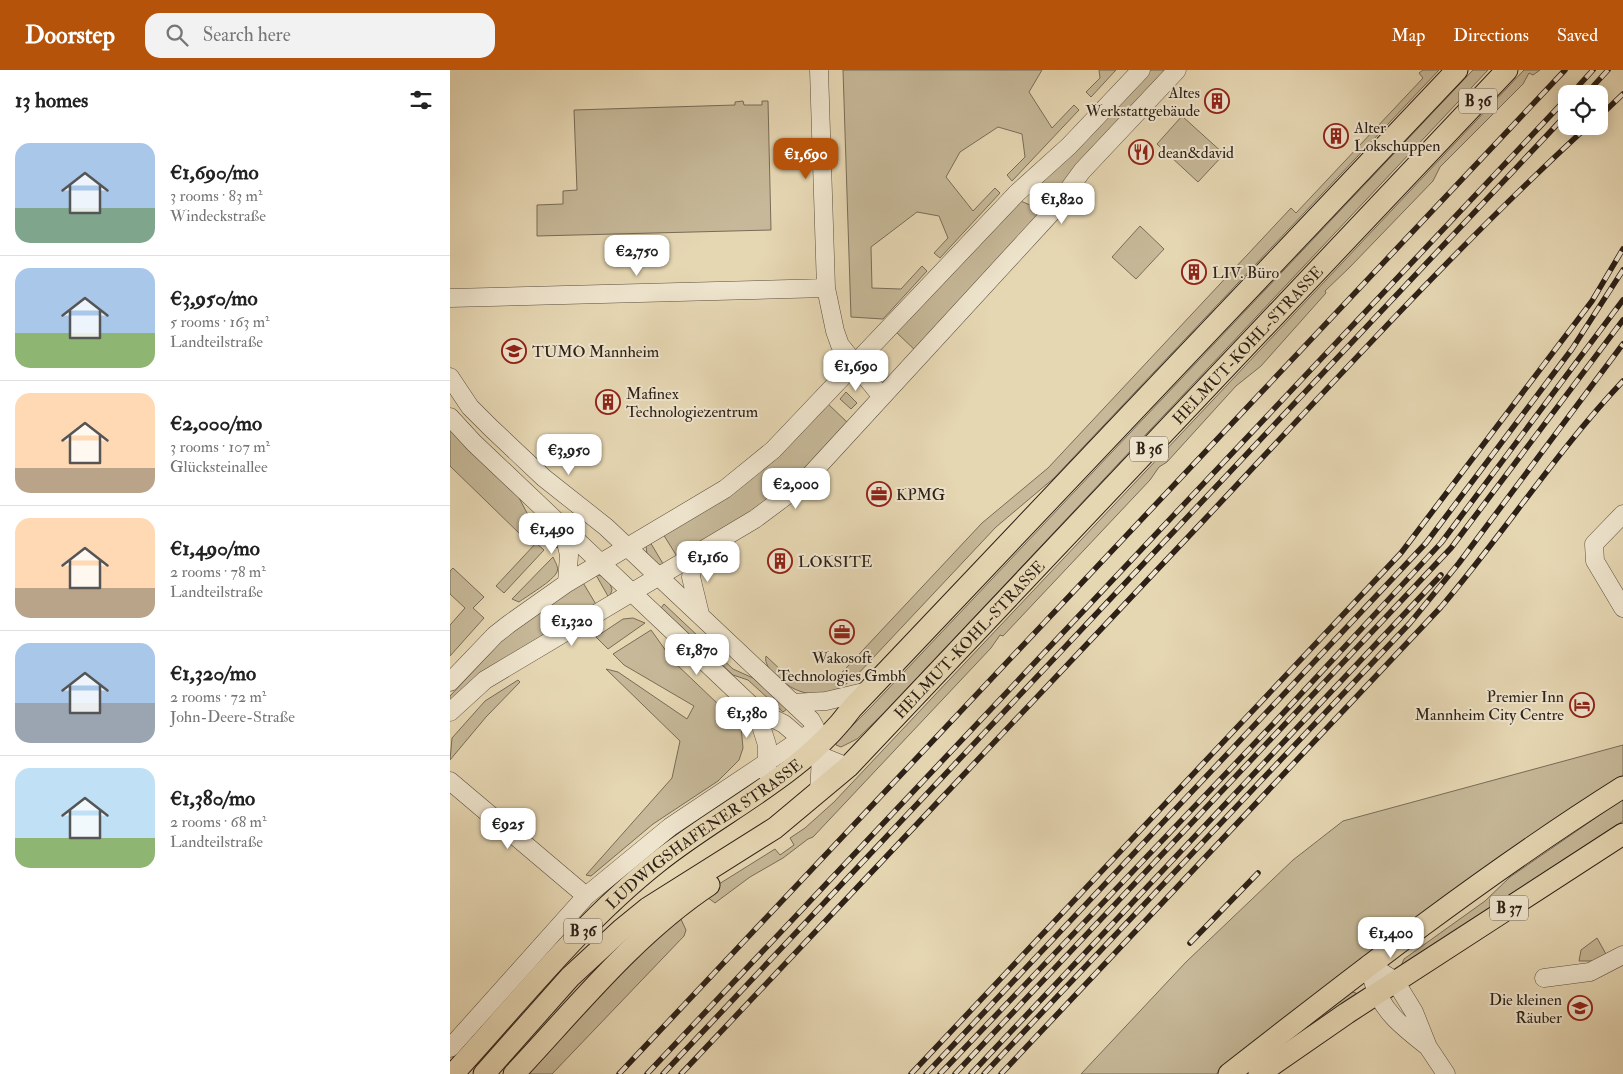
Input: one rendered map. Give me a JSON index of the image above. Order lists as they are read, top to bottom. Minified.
{"streets":{"main road":["B 36","HELMUT-KOHL-STRASSE","LUDWIGSHAFENER STRASSE","B 37"]},"crossings":[["B 36","LUDWIGSHAFENER STRASSE"],["HELMUT-KOHL-STRASSE","LUDWIGSHAFENER STRASSE"]],"places":{"building":["Altes Werkstattgebäude","Alter Lokschuppen","LIV. Büro","Mafinex Technologiezentrum","LOKSITE"],"restaurant":["dean&david"],"school or university":["TUMO Mannheim","Die kleinen Räuber"],"office":["KPMG","Wakosoft Technologies Gmbh"],"hotel":["Premier Inn Mannheim City Centre"]},"page":{"header":"Doorstep","search":"Search here","nav":["Map","Directions","Saved"],"heading":"13 homes","list":[{"name":"€1,690/mo","note":"3 rooms · 83 m² · Windeckstraße"},{"name":"€3,950/mo","note":"5 rooms · 163 m² · Landteilstraße"},{"name":"€2,000/mo","note":"3 rooms · 107 m² · Glücksteinallee"},{"name":"€1,490/mo","note":"2 rooms · 78 m² · Landteilstraße"},{"name":"€1,320/mo","note":"2 rooms · 72 m² · John-Deere-Straße"},{"name":"€1,380/mo","note":"2 rooms · 68 m² · Landteilstraße"}],"price":["€1,690","€1,820","€2,750","€1,690","€3,950","€2,000","€1,490","€1,160","€1,320","€1,870","€1,380","€925","€1,400"]}}
